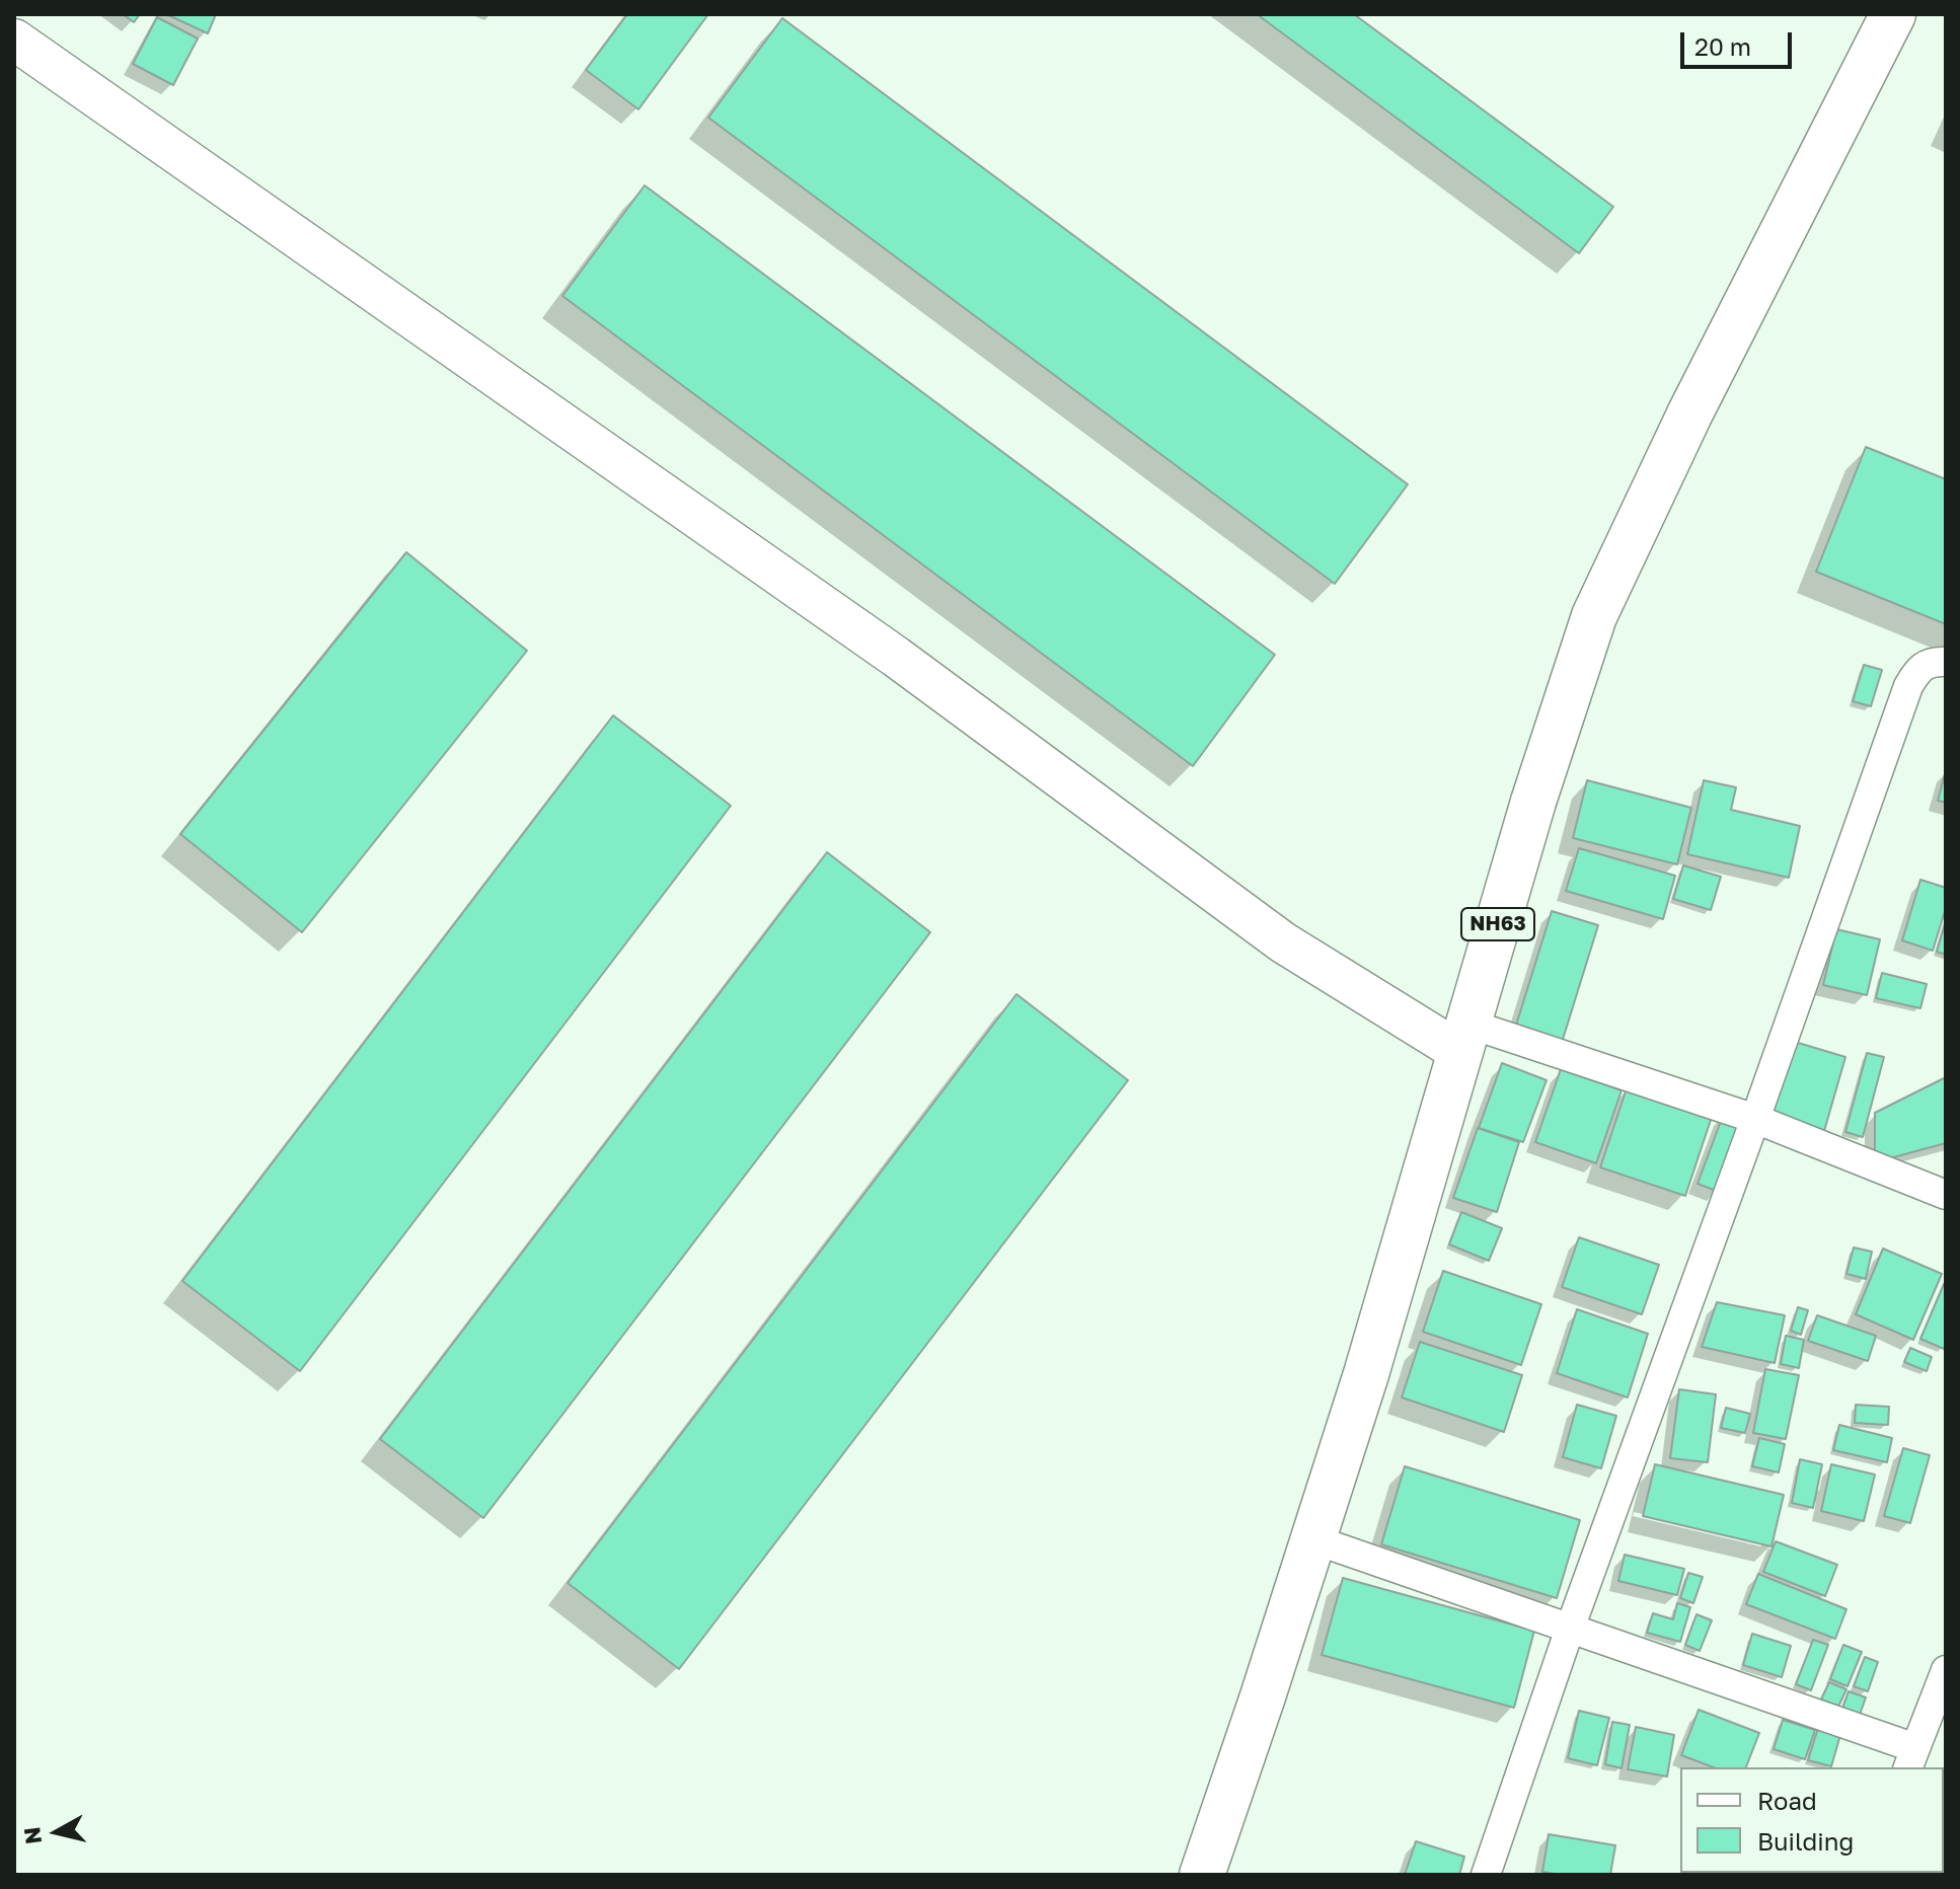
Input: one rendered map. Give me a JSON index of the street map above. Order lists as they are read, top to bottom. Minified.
{"streets":{"highway":["NH63"]},"legend":["Road","Building"],"scale_bar":"20 m","north":"left"}
